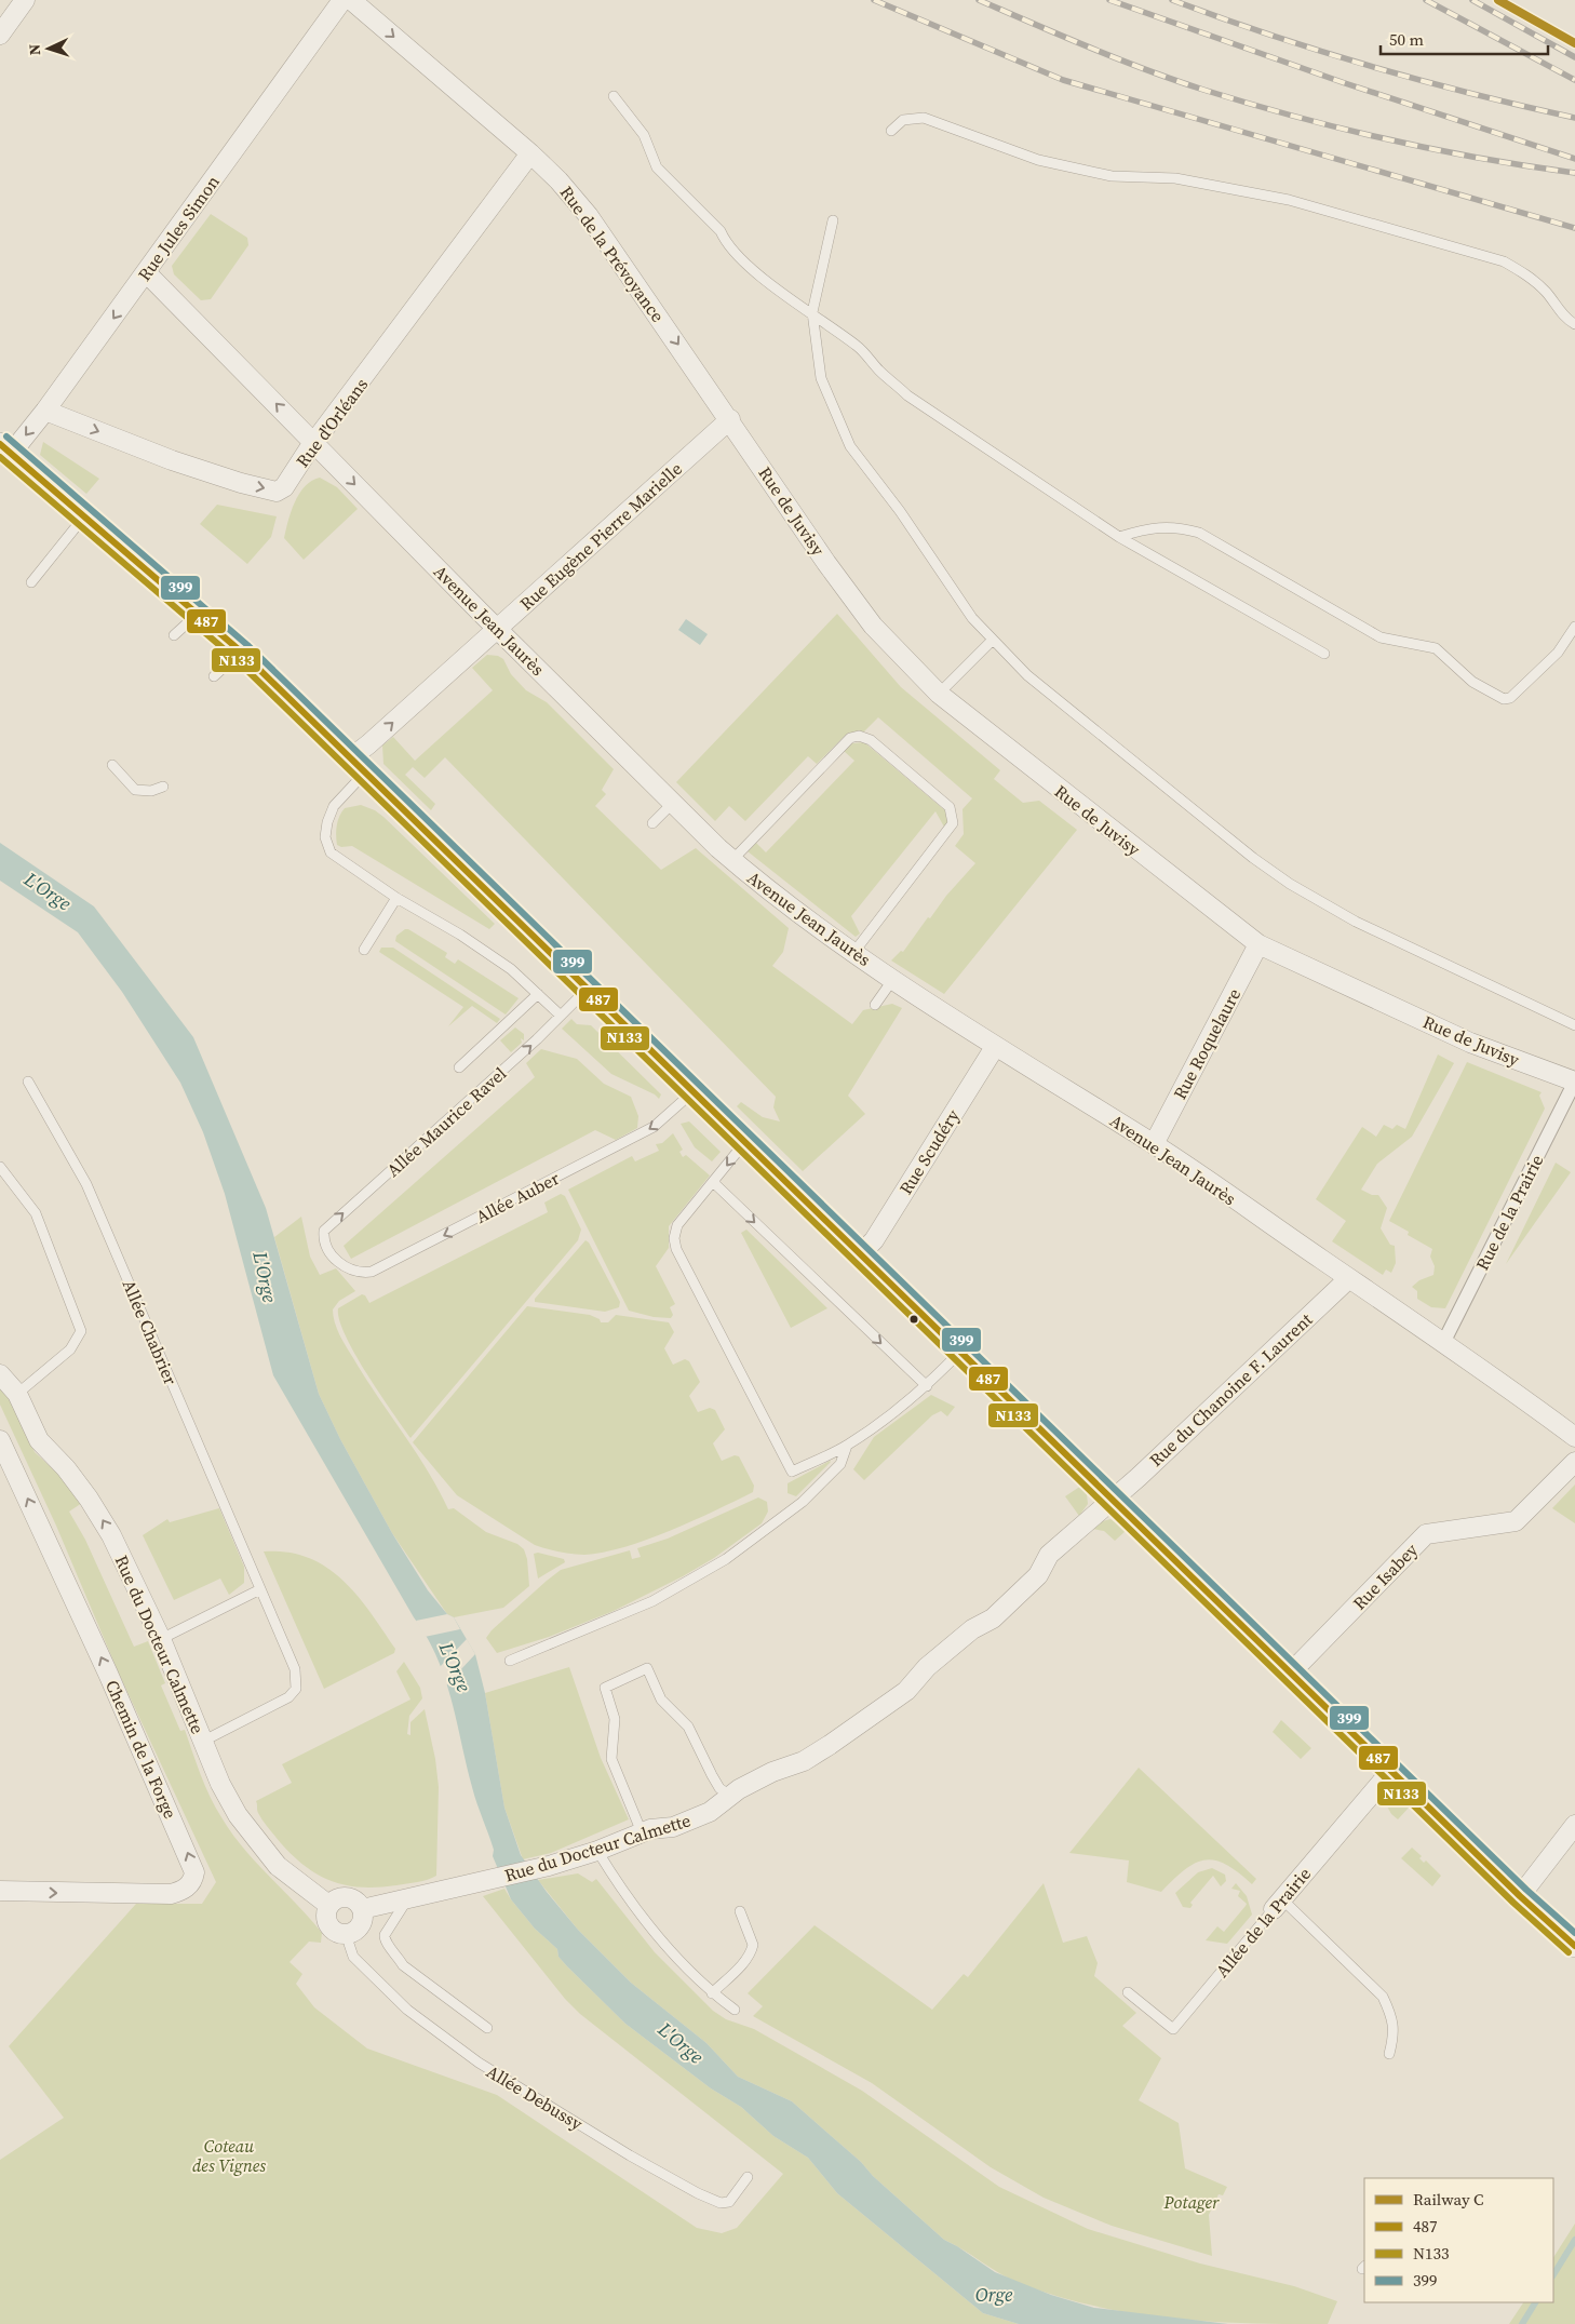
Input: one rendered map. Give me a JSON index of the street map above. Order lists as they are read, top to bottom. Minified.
{"streets":{"street":["Rue Jules Simon","Rue de la Prévoyance","Rue d'Orléans","Rue de Juvisy","Rue Eugène Pierre Marielle","Avenue Jean Jaurès","Rue Roquelaure","Rue Scudéry","Rue de la Prairie","Rue du Chanoine F. Laurent","Rue Isabey","Rue du Docteur Calmette","Chemin de la Forge","Allée de la Prairie"],"lane":["Allée Maurice Ravel","Allée Auber","Allée Chabrier","Allée Debussy"]},"crossings":[["Rue Jules Simon","Rue d'Orléans"],["Rue Jules Simon","Avenue Jean Jaurès"],["Rue de la Prévoyance","Rue d'Orléans"],["Rue de la Prévoyance","Rue de Juvisy"],["Rue de la Prévoyance","Rue Eugène Pierre Marielle"],["Rue d'Orléans","Avenue Jean Jaurès"],["Rue de Juvisy","Rue Eugène Pierre Marielle"],["Rue de Juvisy","Rue Roquelaure"],["Rue de Juvisy","Rue de la Prairie"],["Rue Eugène Pierre Marielle","Avenue Jean Jaurès"],["Avenue Jean Jaurès","Rue Roquelaure"],["Avenue Jean Jaurès","Rue Scudéry"],["Avenue Jean Jaurès","Rue de la Prairie"],["Avenue Jean Jaurès","Rue du Chanoine F. Laurent"],["Allée Maurice Ravel","Allée Auber"],["Allée Chabrier","Rue du Docteur Calmette"],["Rue du Chanoine F. Laurent","Rue du Docteur Calmette"],["Rue du Docteur Calmette","Allée Debussy"]],"one_way":["Rue Jules Simon","Rue de la Prévoyance","Rue d'Orléans","Rue Eugène Pierre Marielle","Allée Auber"],"water":["L'Orge","Orge"],"parks":["Coteau des Vignes","Potager"],"lines":["rail line C","transit line 399","transit line 487","transit line N133"],"legend":["Railway C","487","N133","399"],"scale_bar":"50 m","north":"left"}
